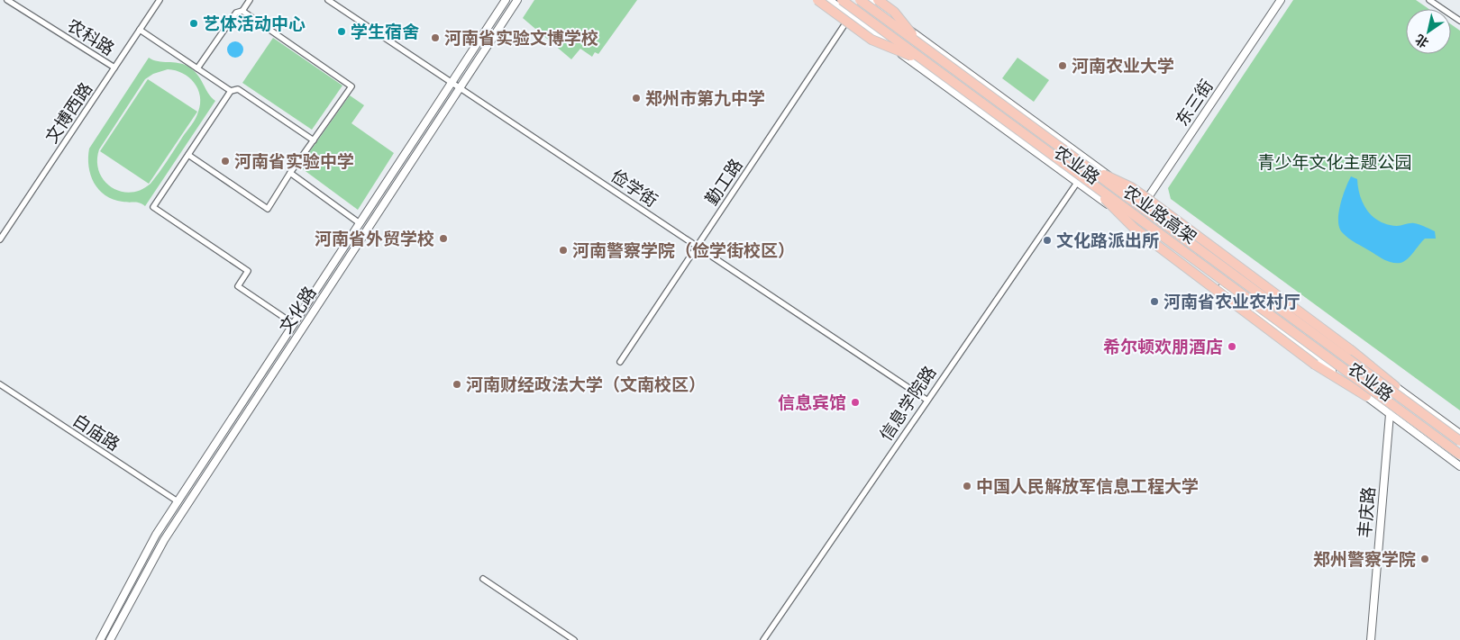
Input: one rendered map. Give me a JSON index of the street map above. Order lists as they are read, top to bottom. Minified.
{"streets":{"highway":["农业路高架"],"street":["农科路","东三街","文博西路","农业路","勤工路","俭学街","文化路","信息学院路","白庙路","丰庆路"]},"crossings":[["农科路","文博西路"],["东三街","农业路"],["农业路","勤工路"],["农业路","信息学院路"],["农业路","丰庆路"],["勤工路","俭学街"],["俭学街","文化路"],["俭学街","信息学院路"],["文化路","白庙路"]],"parks":["青少年文化主题公园"],"places":["艺体活动中心","学生宿舍","河南省实验文博学校","河南农业大学","郑州市第九中学","河南省实验中学","河南省外贸学校","文化路派出所","河南警察学院（俭学街校区）","河南省农业农村厅","希尔顿欢朋酒店","河南财经政法大学（文南校区）","信息宾馆","中国人民解放军信息工程大学","郑州警察学院"],"north":"bottom left"}
